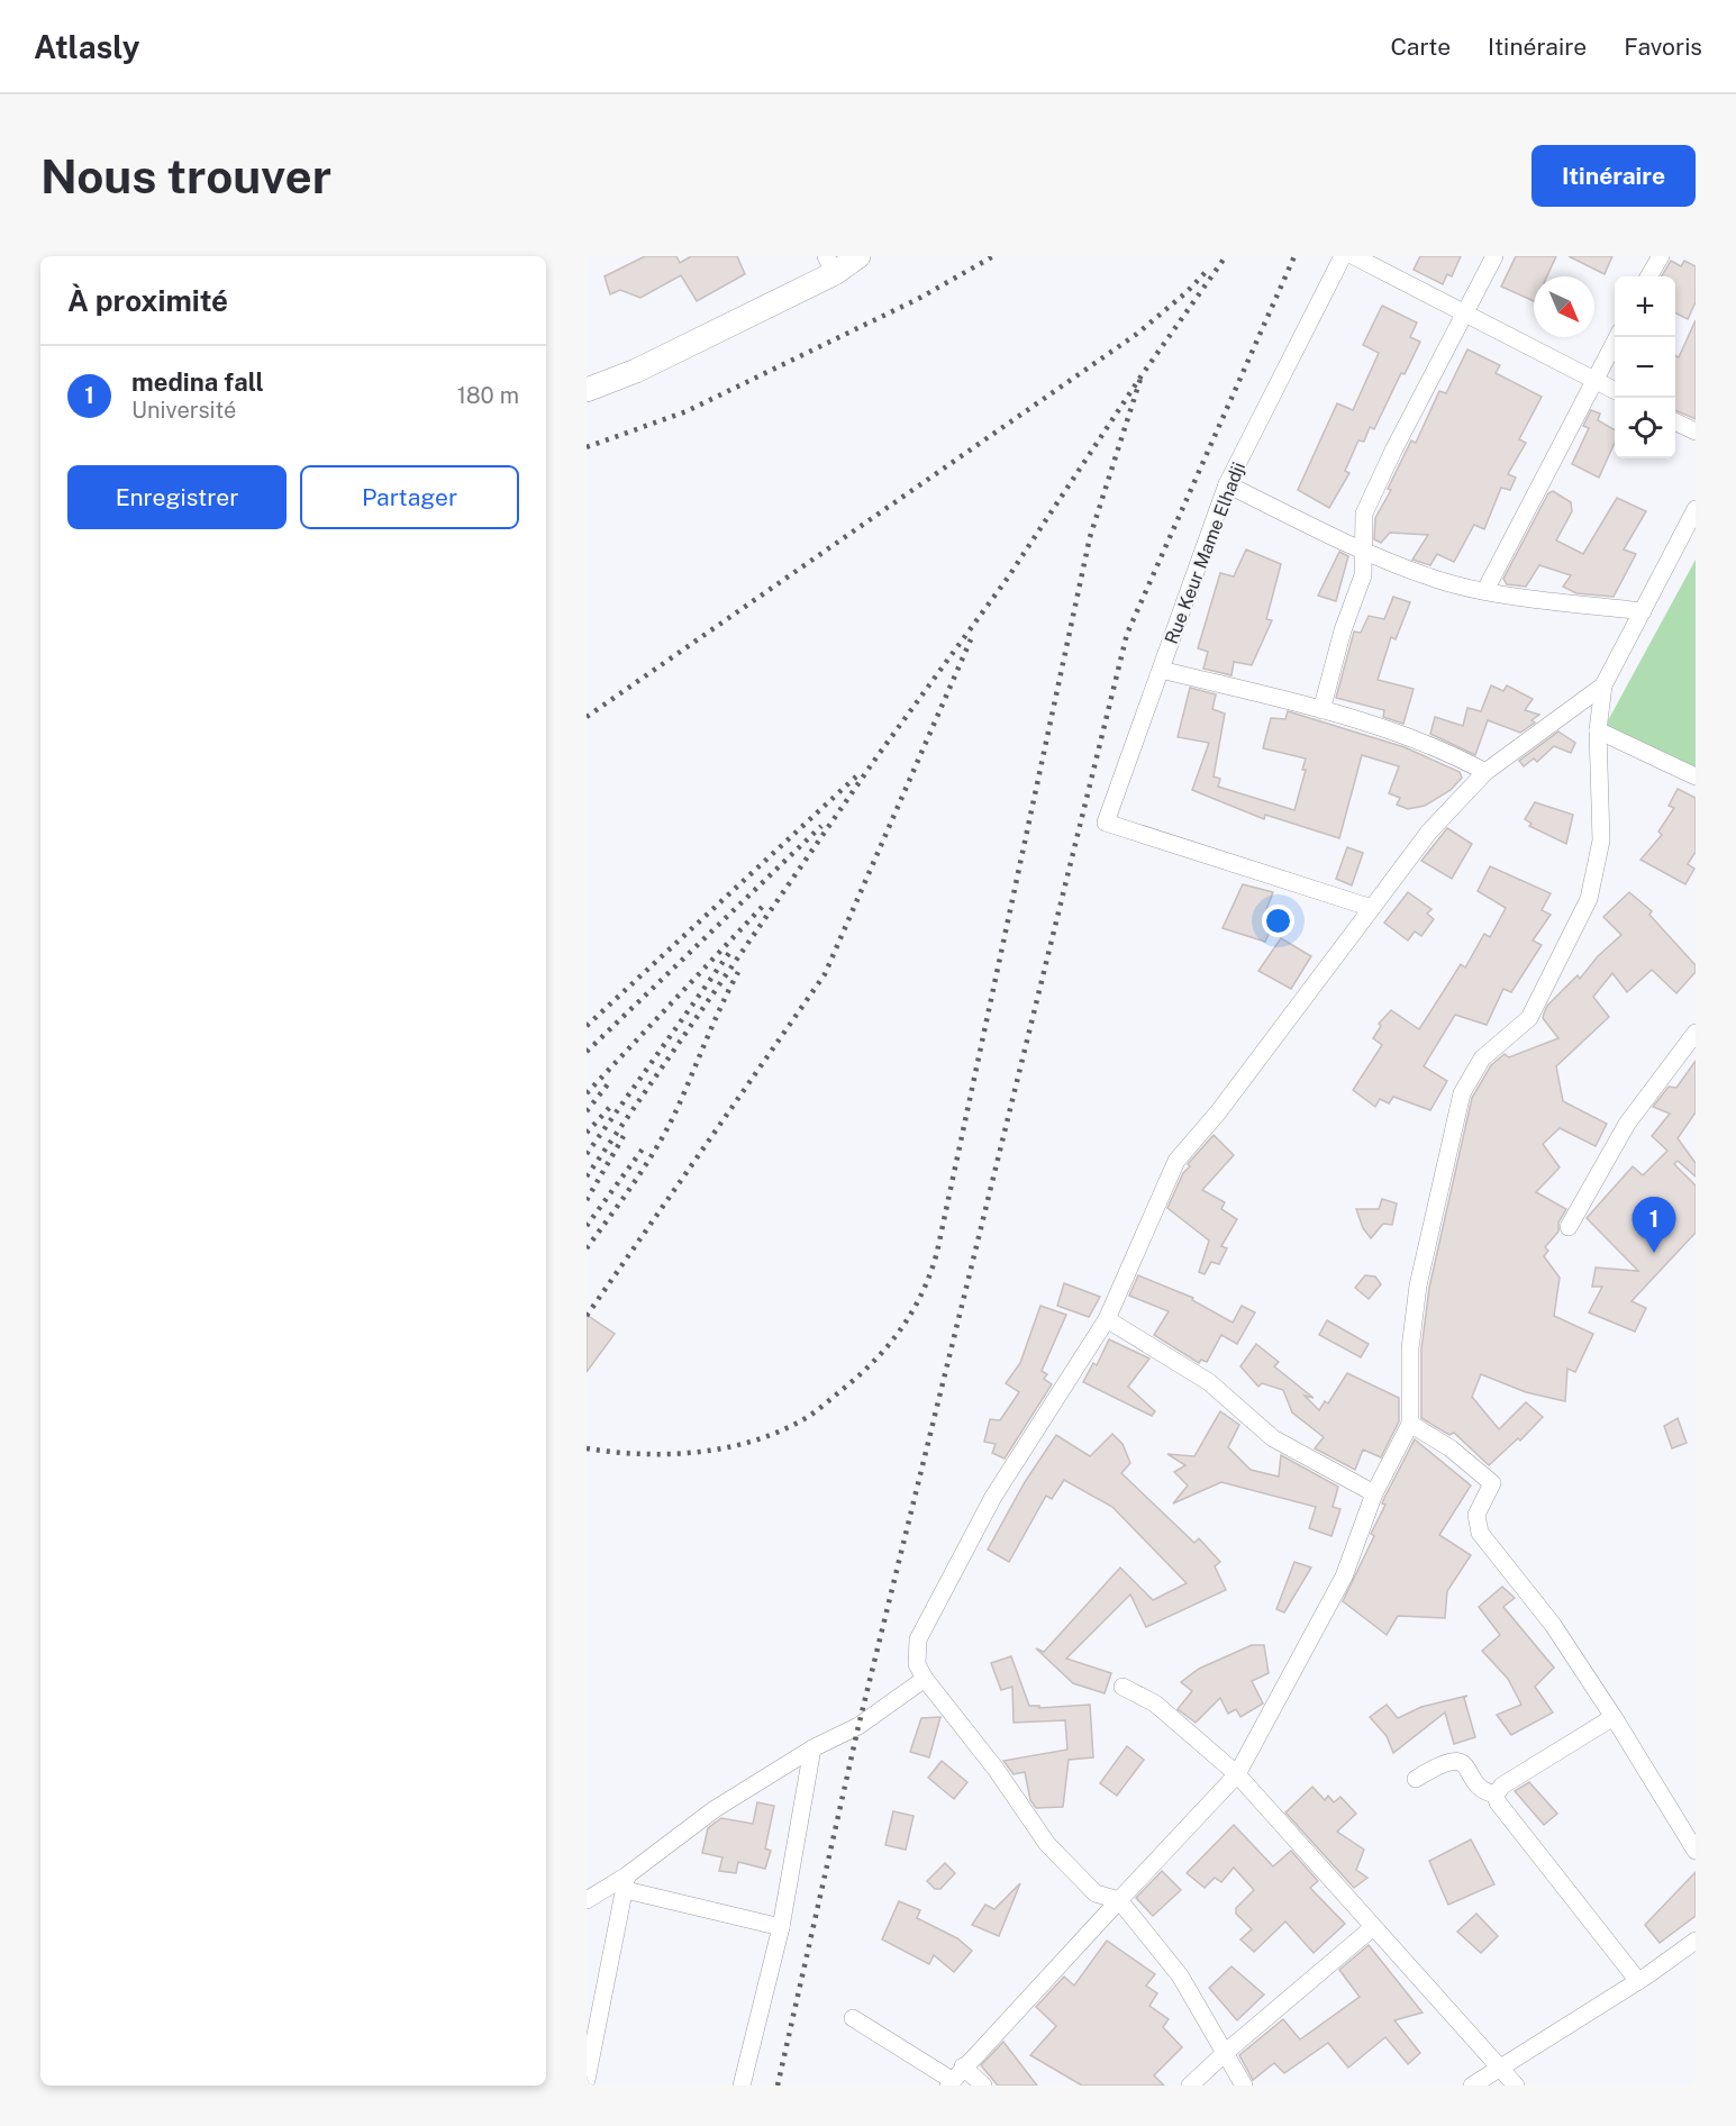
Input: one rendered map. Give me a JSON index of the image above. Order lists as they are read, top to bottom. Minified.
{"streets":{"street":["Rue Keur Mame Elhadji"]},"north":"bottom right","page":{"header":"Atlasly","nav":["Carte","Itinéraire","Favoris"],"buttons":["Itinéraire",["Enregistrer","Partager"]],"title":"Nous trouver","heading":"À proximité","map_buttons":["+","−"],"list":[{"mark":"1","name":"medina fall","note":"Université","value":"180 m"}],"pins":"1"}}
